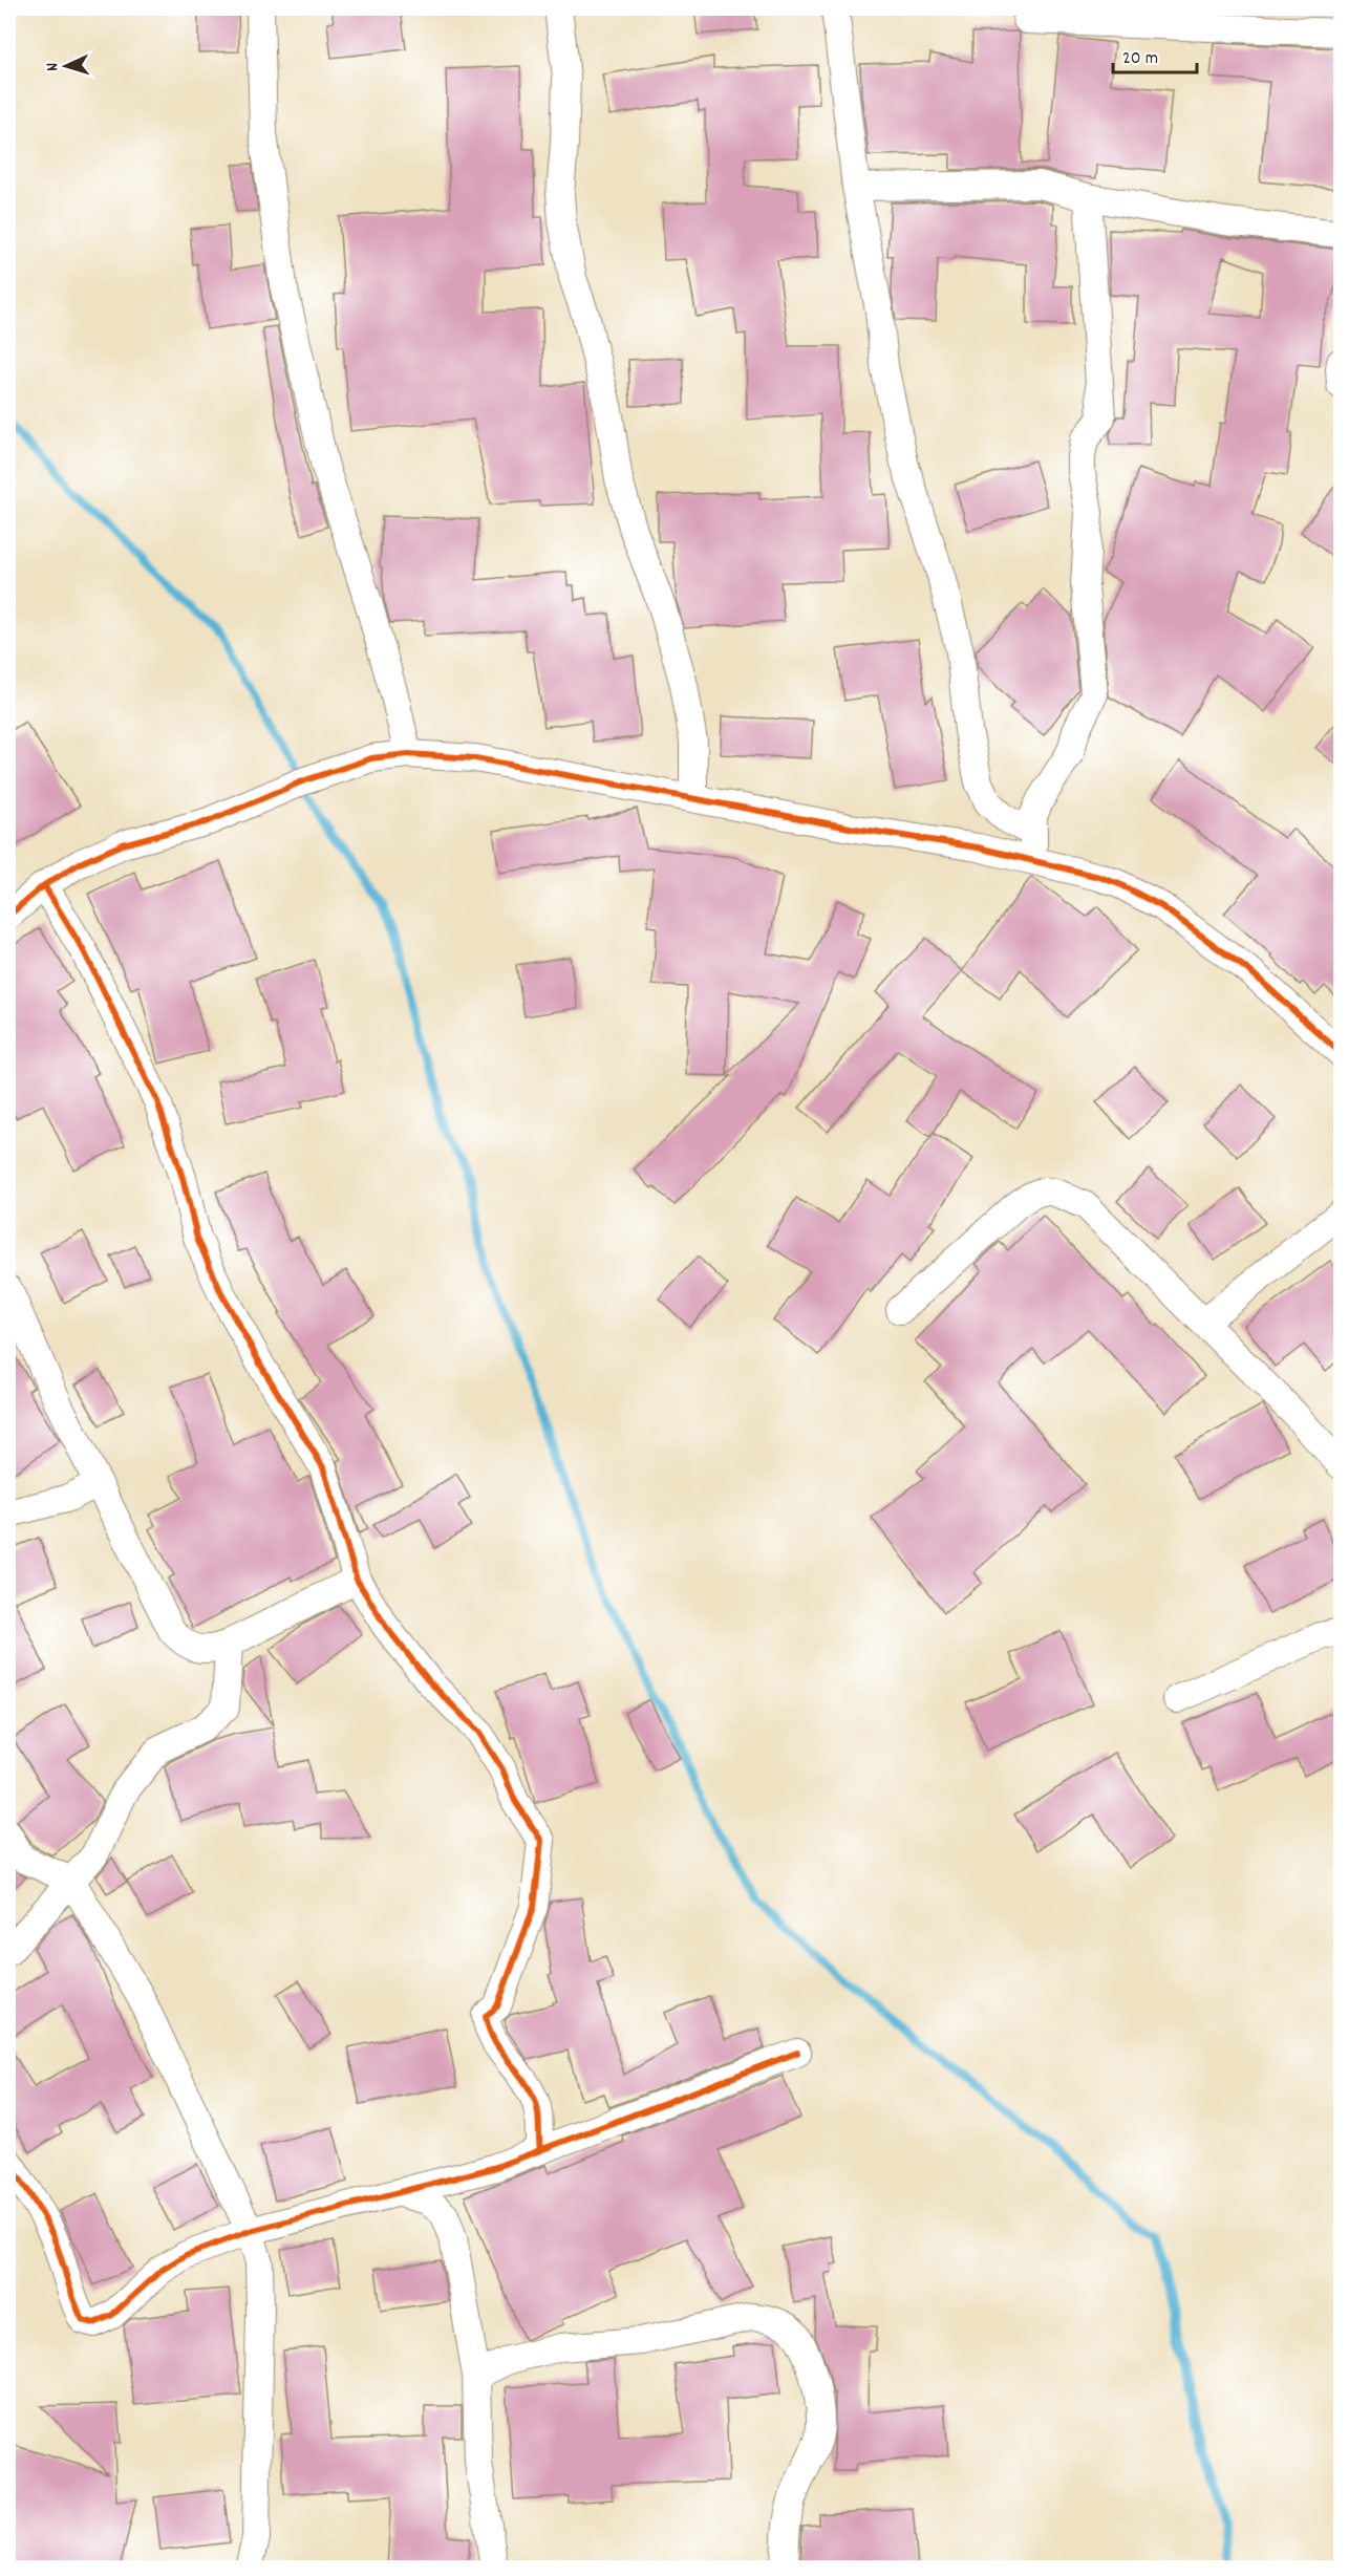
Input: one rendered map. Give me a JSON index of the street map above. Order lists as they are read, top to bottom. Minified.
{"scale_bar":"20 m","north":"left"}
